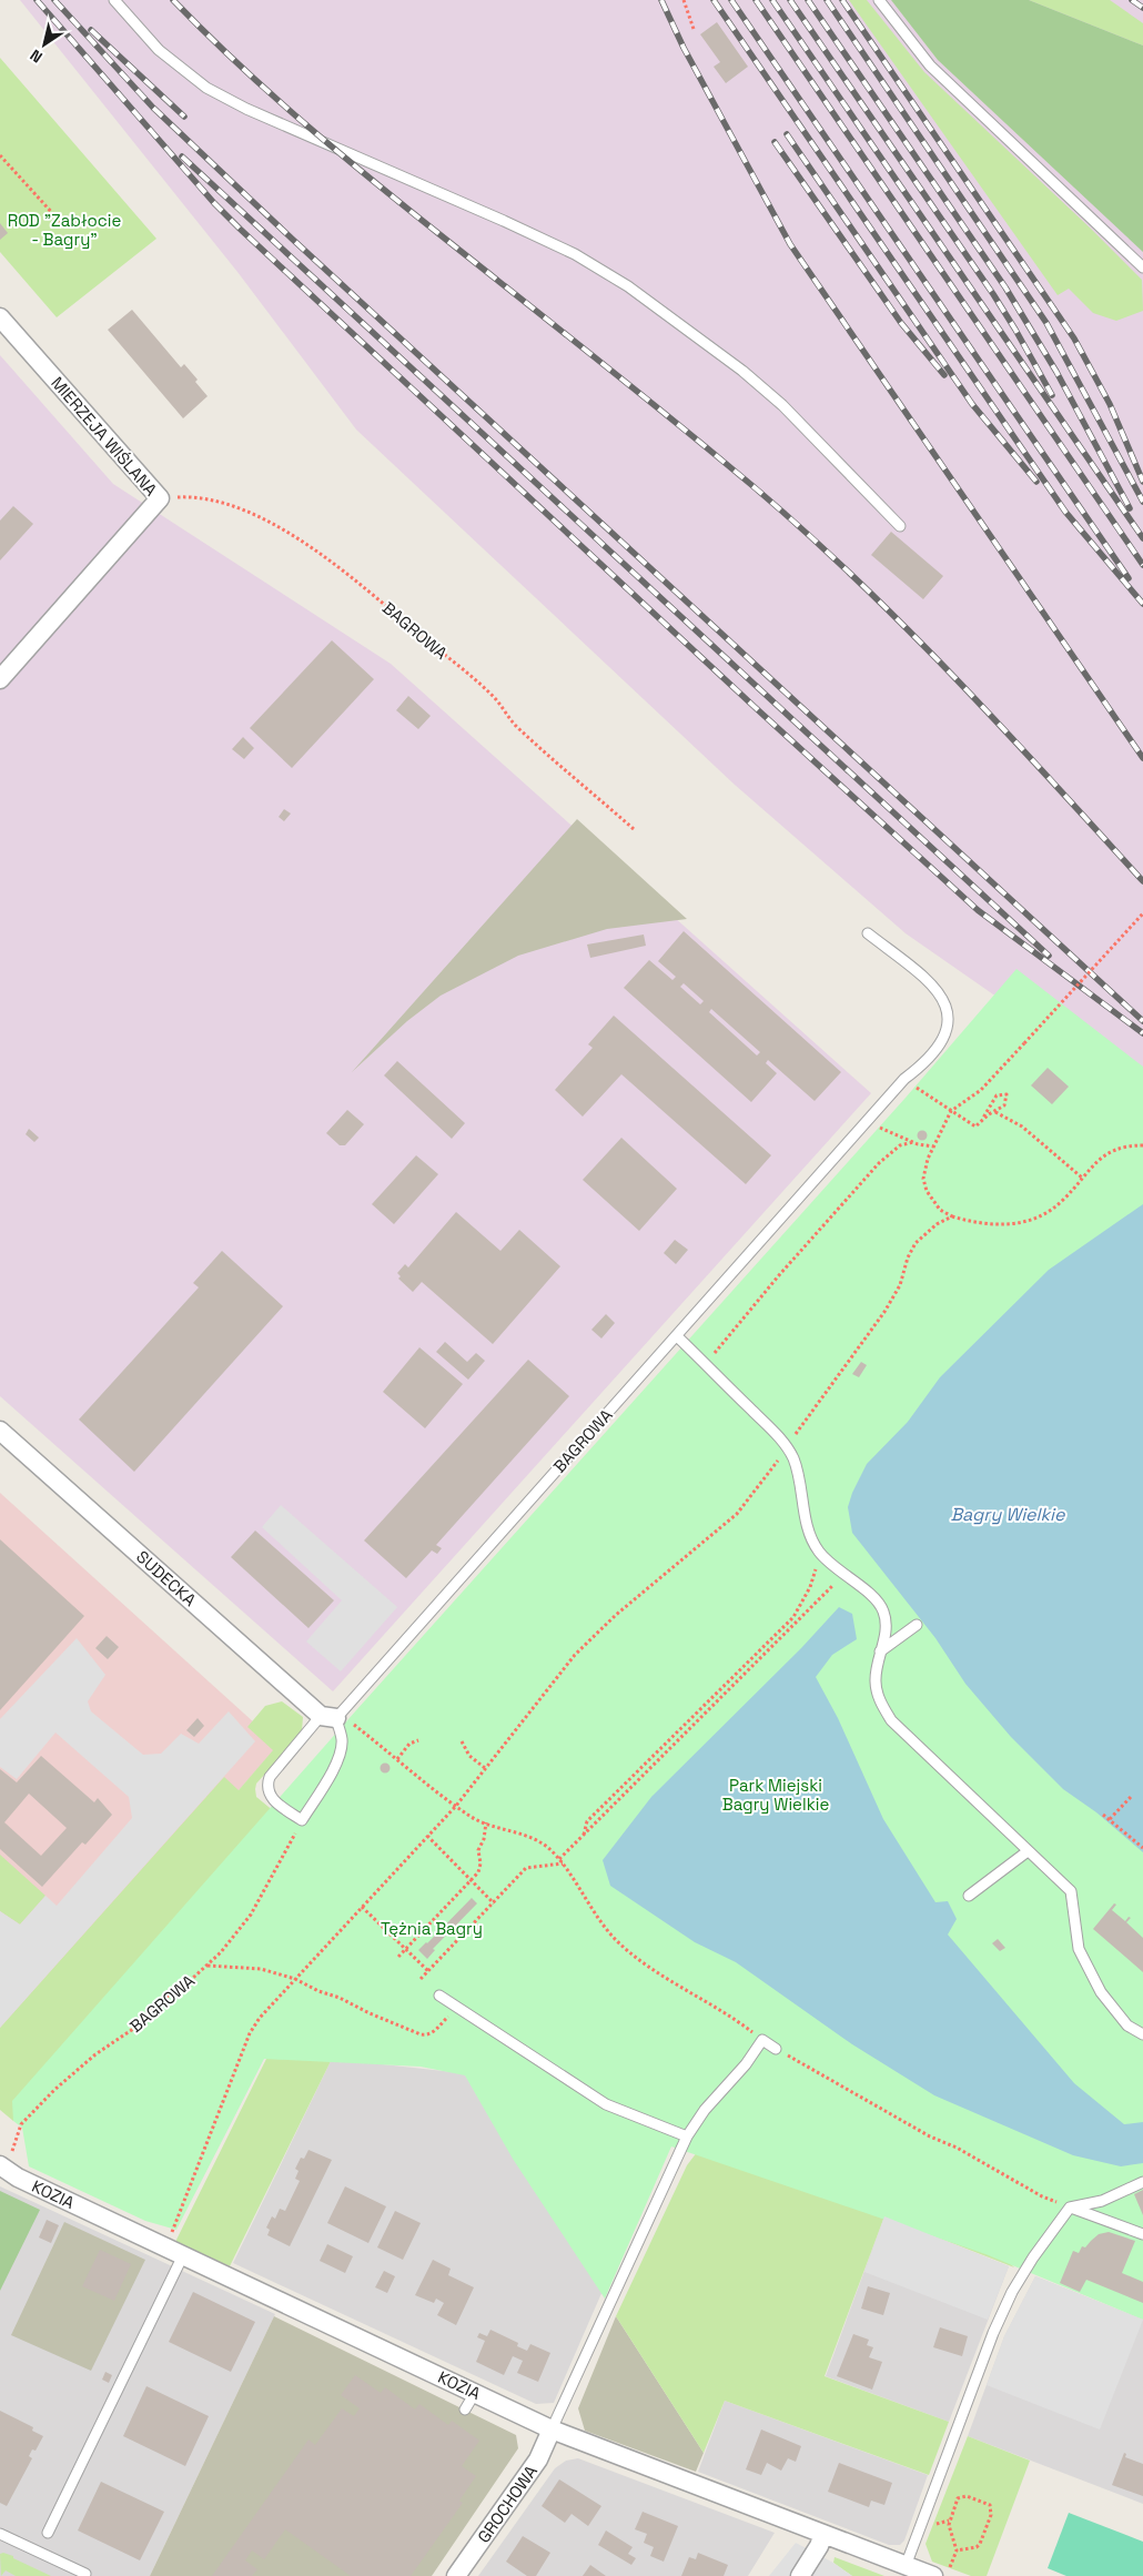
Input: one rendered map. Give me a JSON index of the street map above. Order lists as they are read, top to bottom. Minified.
{"streets":{"street":["MIERZEJA WIŚLANA","SUDECKA","KOZIA","GROCHOWA"],"lane":["BAGROWA"]},"crossings":[["MIERZEJA WIŚLANA","BAGROWA"],["BAGROWA","SUDECKA"],["BAGROWA","KOZIA"],["KOZIA","GROCHOWA"]],"water":["Bagry Wielkie"],"parks":["ROD \"Zabłocie - Bagry\"","Park Miejski Bagry Wielkie","Tężnia Bagry"],"north":"bottom left"}
